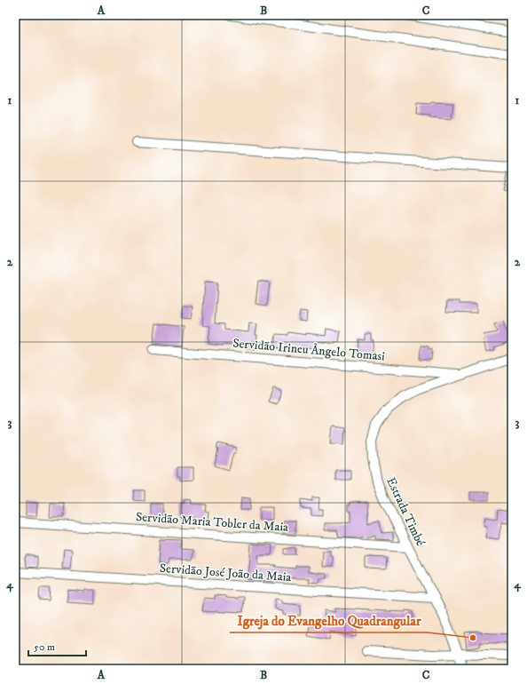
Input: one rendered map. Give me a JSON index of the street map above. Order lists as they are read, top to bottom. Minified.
{"streets":{"street":["Servidão Irineu Ângelo Tomasi","Estrada Timbé","Servidão Maria Tobler da Maia","Servidão José João da Maia"]},"crossings":[["Servidão Irineu Ângelo Tomasi","Estrada Timbé"],["Estrada Timbé","Servidão Maria Tobler da Maia"],["Estrada Timbé","Servidão José João da Maia"]],"places":["Igreja do Evangelho Quadrangular"],"scale_bar":"50 m","grid":{"columns":["A","B","C"],"rows":["1","2","3","4"]}}
